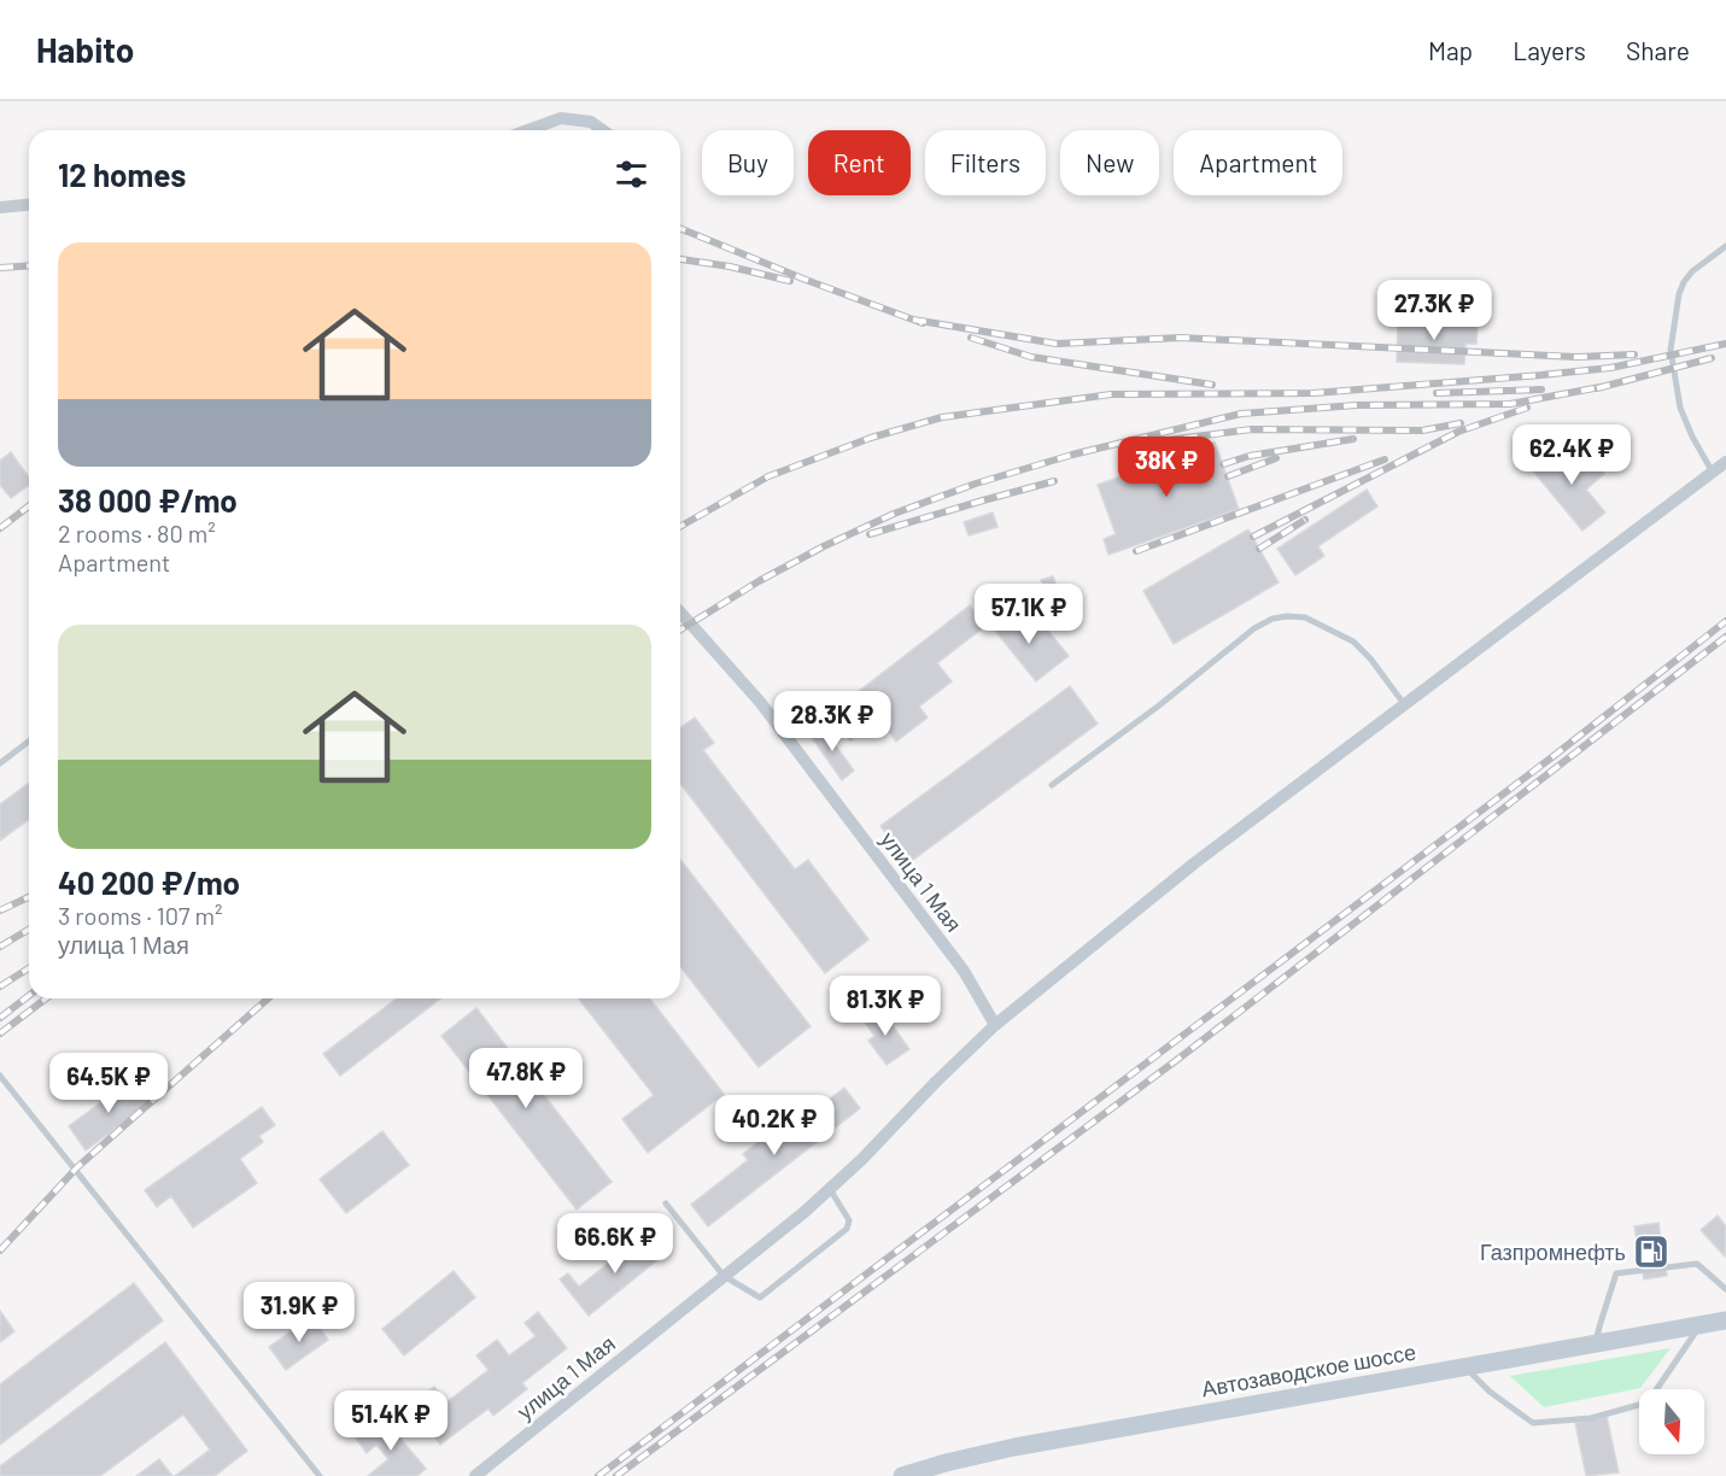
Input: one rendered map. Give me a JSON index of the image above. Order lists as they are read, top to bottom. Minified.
{"streets":{"main road":["Автозаводское шоссе"],"street":["улица 1 Мая"]},"places":{"fuel station":["Газпромнефть"]},"north":"bottom","page":{"header":"Habito","nav":["Map","Layers","Share"],"chip":["Buy","Rent","Filters","New","Apartment"],"heading":"12 homes","list":[{"name":"38 000 ₽/mo","note":"2 rooms · 80 m² · Apartment"},{"name":"40 200 ₽/mo","note":"3 rooms · 107 m² · улица 1 Мая"}],"price":["27.3K ₽","62.4K ₽","38K ₽","57.1K ₽","28.3K ₽","81.3K ₽","47.8K ₽","64.5K ₽","40.2K ₽","66.6K ₽","31.9K ₽","51.4K ₽"]}}
